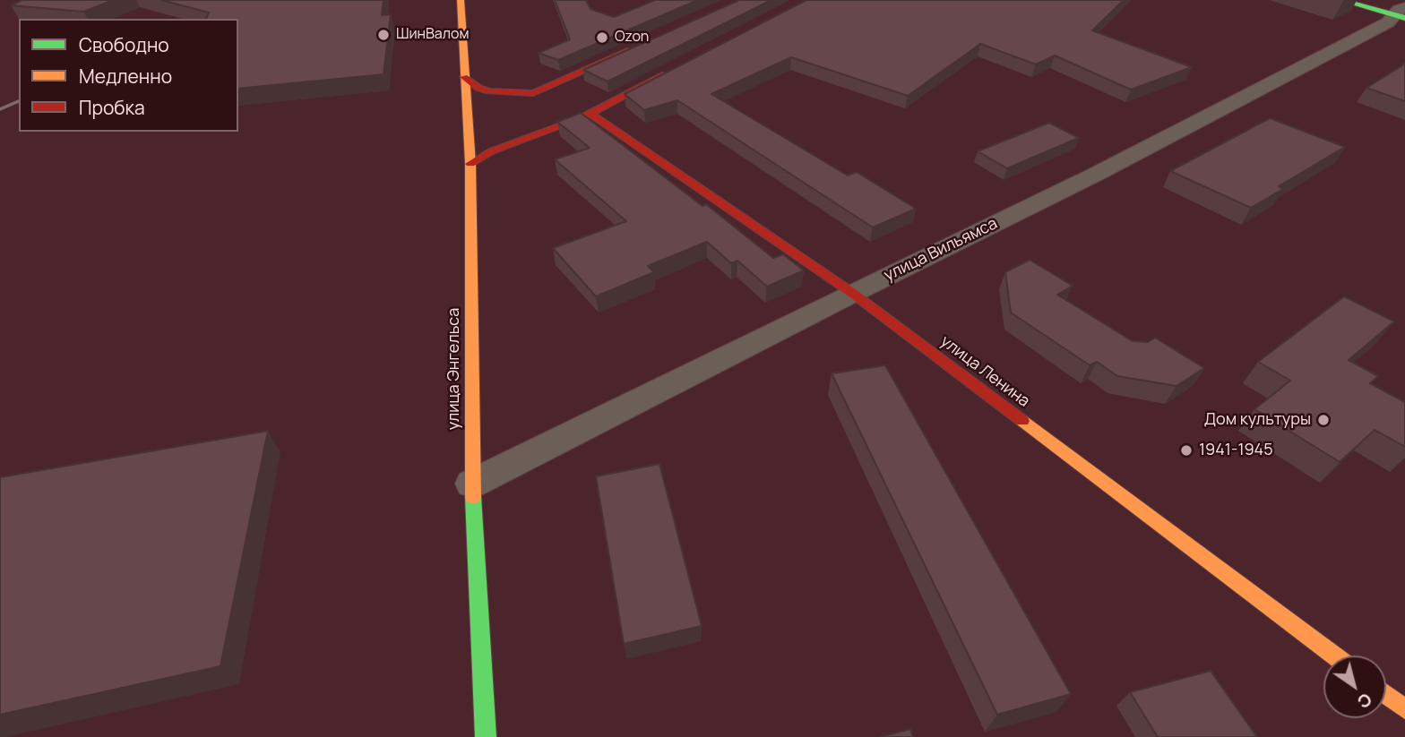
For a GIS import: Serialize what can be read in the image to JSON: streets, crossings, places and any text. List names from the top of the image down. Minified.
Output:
{"streets":{"street":["улица Вильямса","улица Энгельса","улица Ленина"]},"crossings":[["улица Вильямса","улица Энгельса"],["улица Вильямса","улица Ленина"]],"places":["ШинВалом","Ozon","Дом культуры","1941-1945"],"legend":["Свободно","Медленно","Пробка"],"north":"bottom right"}
